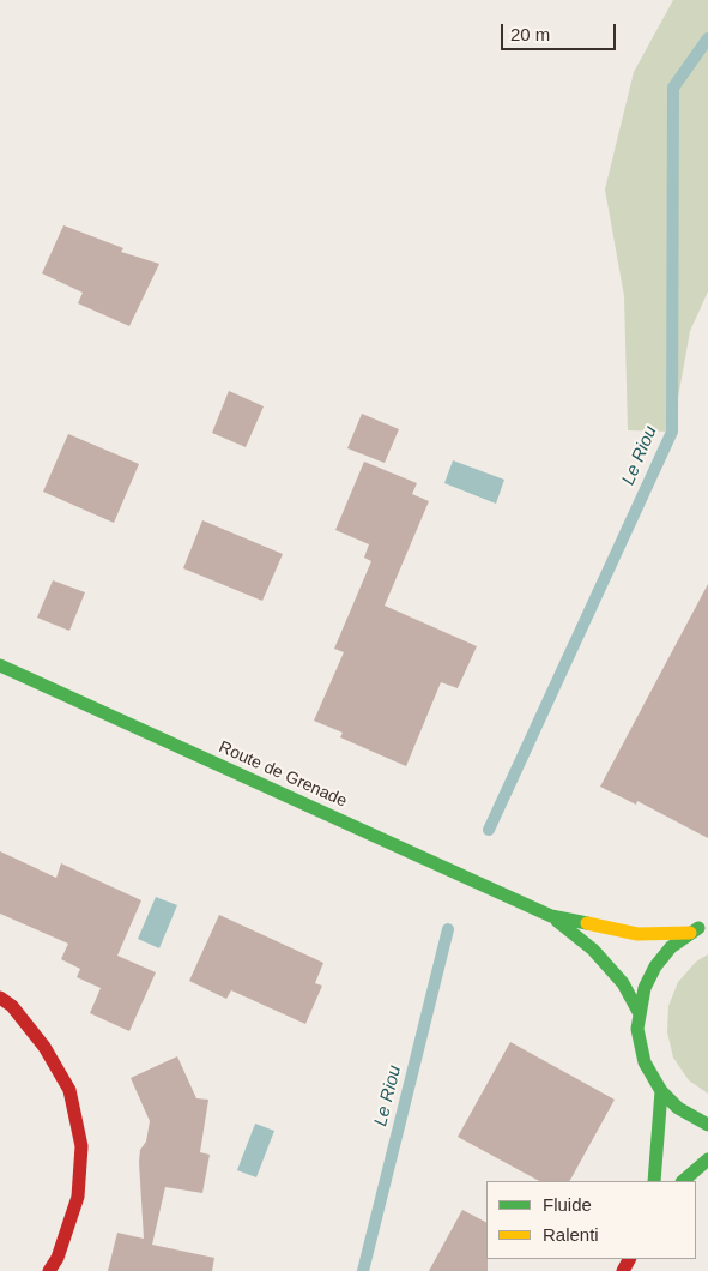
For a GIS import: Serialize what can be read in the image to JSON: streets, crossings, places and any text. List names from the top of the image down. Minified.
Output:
{"streets":{"main road":["Route de Grenade"]},"water":["Le Riou"],"legend":["Fluide","Ralenti"],"scale_bar":"20 m"}
